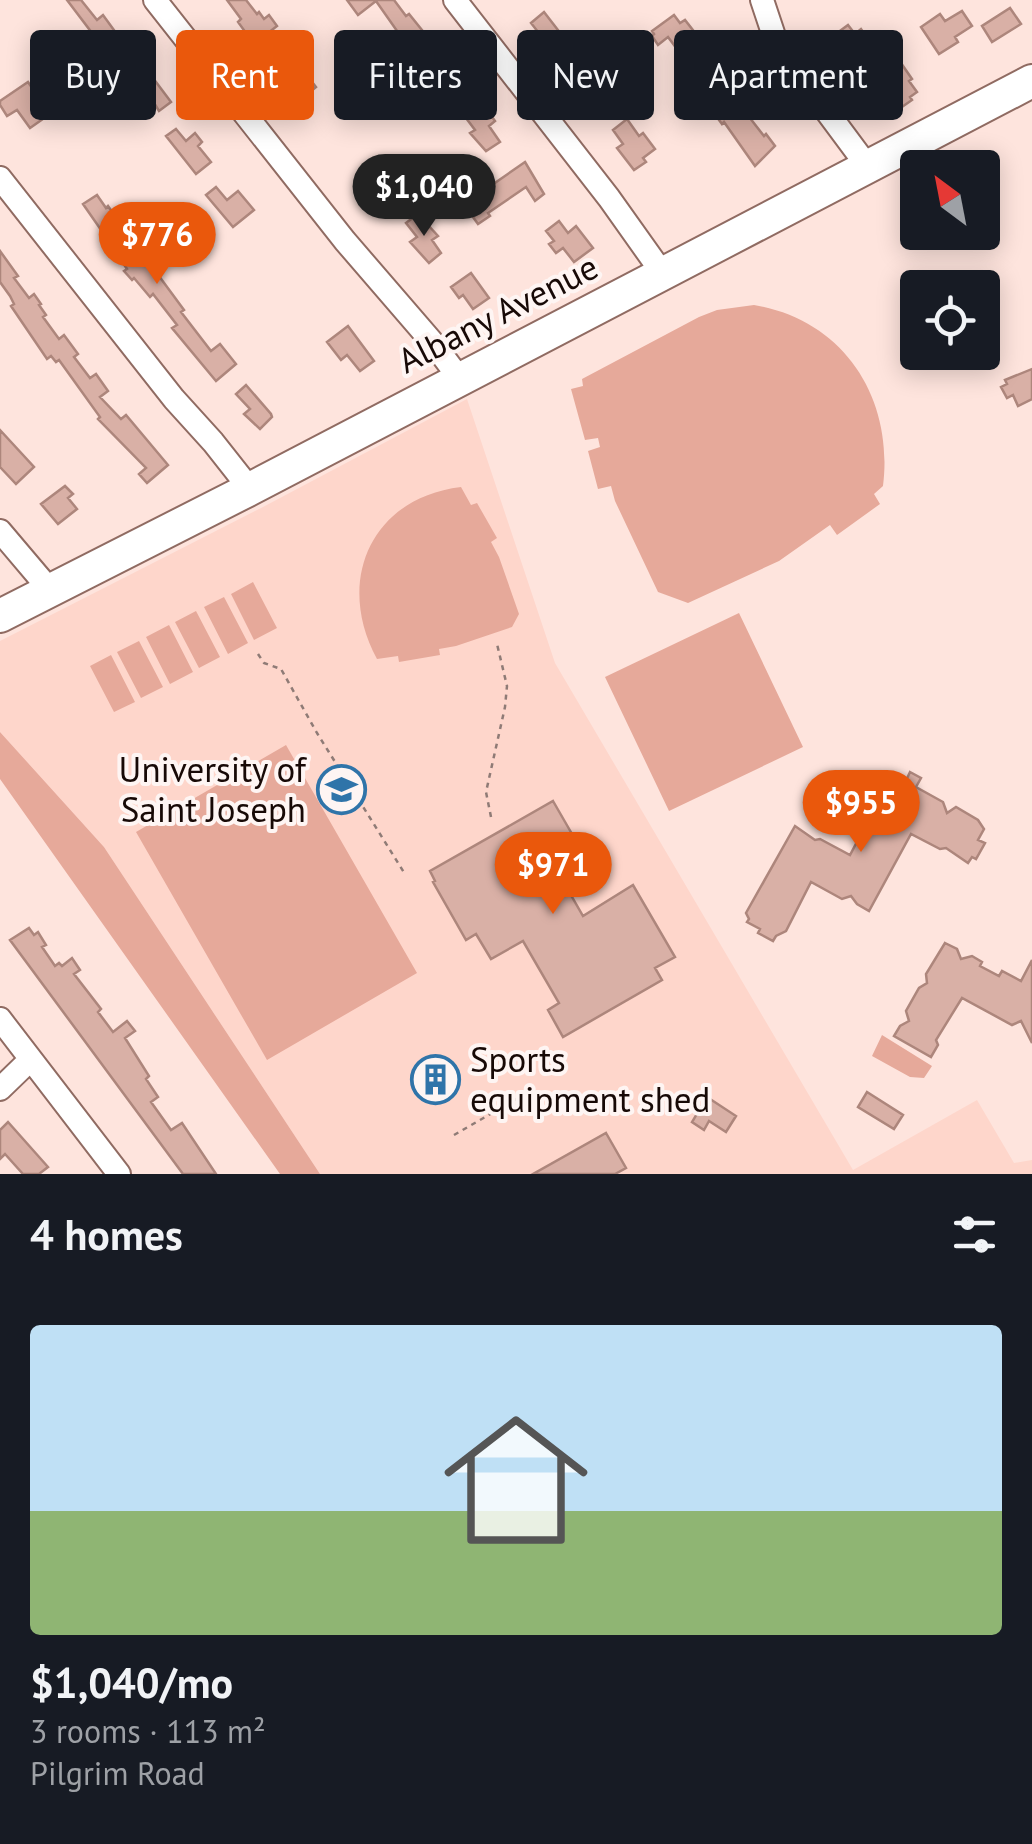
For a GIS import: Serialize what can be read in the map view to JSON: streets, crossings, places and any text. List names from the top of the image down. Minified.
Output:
{"streets":{"highway":["Albany Avenue"]},"places":{"school or university":["University of Saint Joseph"],"building":["Sports equipment shed"]},"north":"top left","page":{"chip":["Buy","Rent","Filters","New","Apartment"],"price":["$1,040","$776","$955","$971"],"heading":"4 homes","list":[{"name":"$1,040/mo","note":"3 rooms · 113 m² · Pilgrim Road"}]}}
